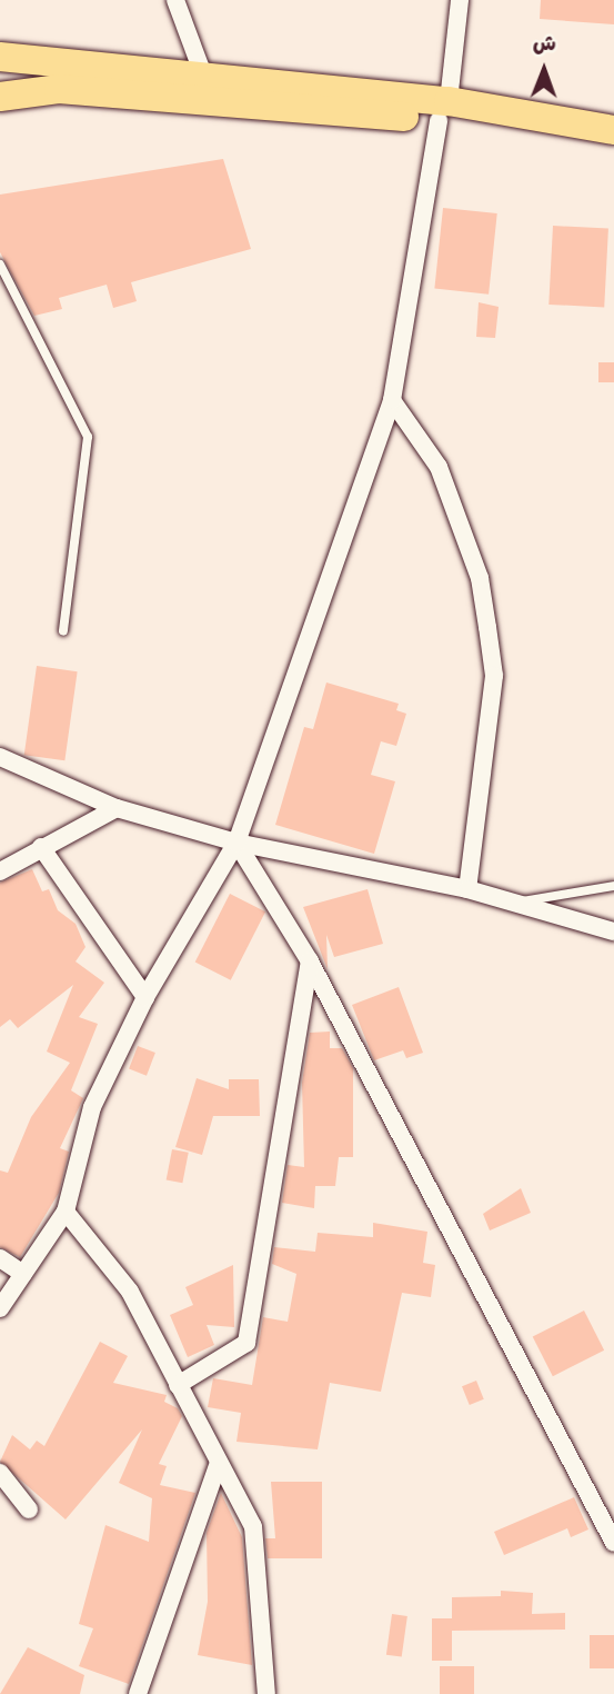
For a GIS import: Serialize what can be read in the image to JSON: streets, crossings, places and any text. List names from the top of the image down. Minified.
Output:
{"north":"top"}
